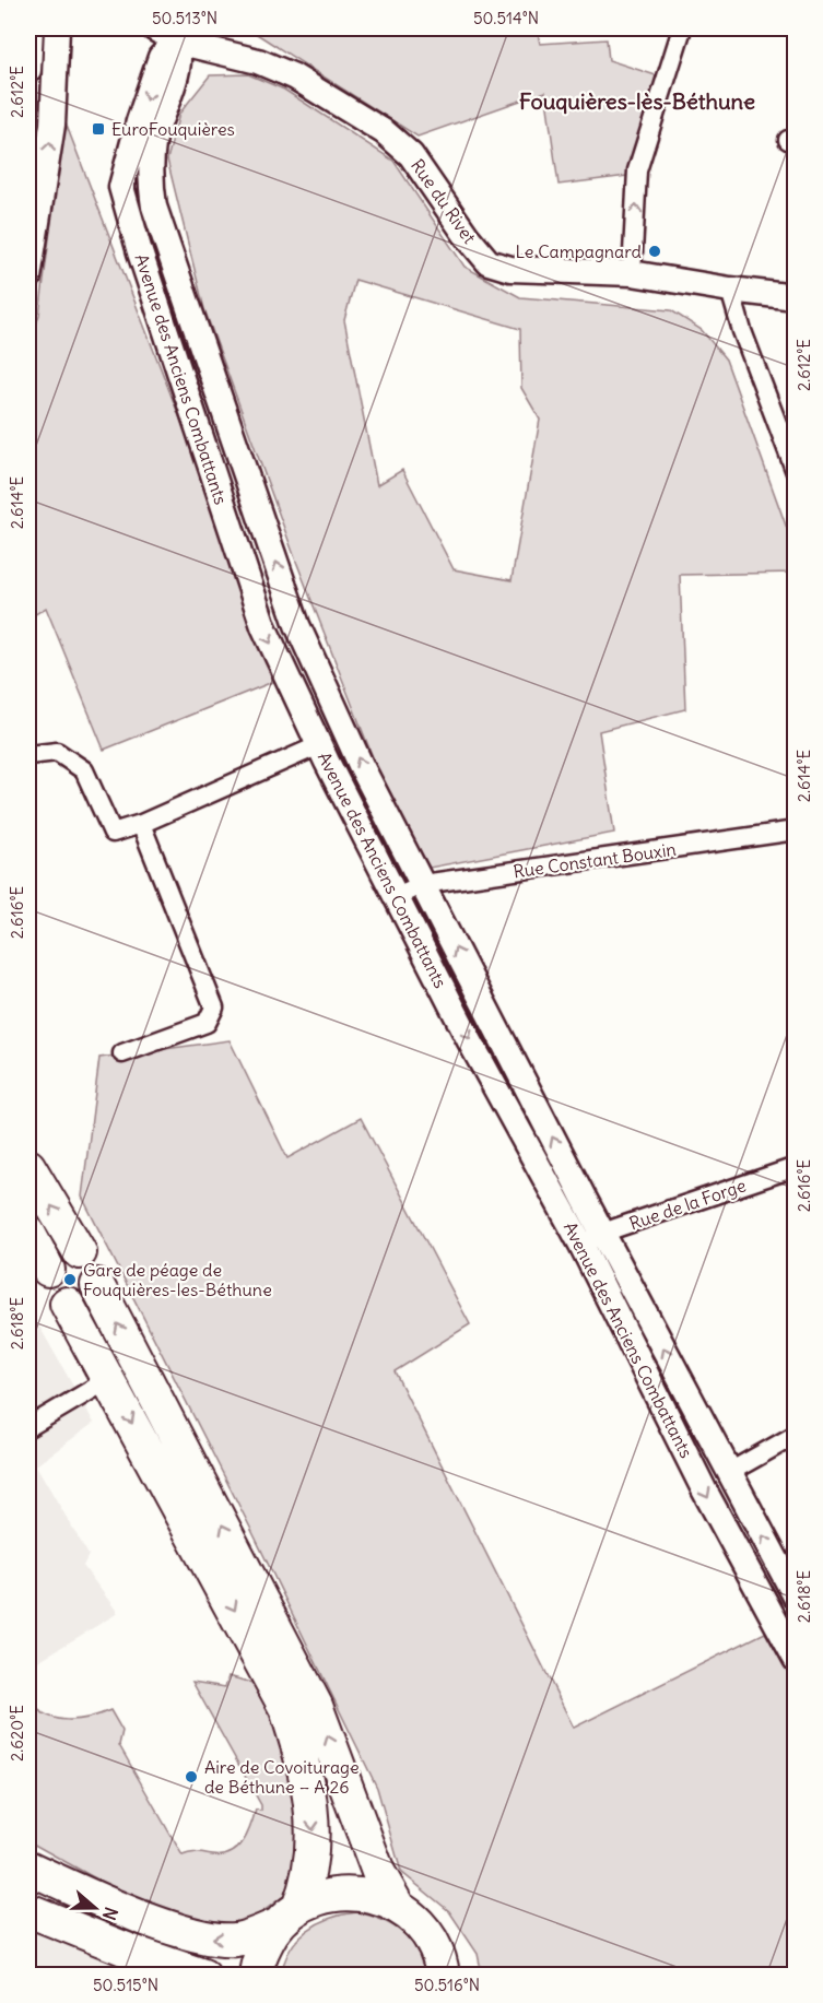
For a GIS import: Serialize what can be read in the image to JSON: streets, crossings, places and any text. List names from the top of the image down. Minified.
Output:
{"streets":{"street":["Rue du Rivet","Avenue des Anciens Combattants","Rue Constant Bouxin","Rue de la Forge"]},"crossings":[["Rue du Rivet","Avenue des Anciens Combattants"],["Avenue des Anciens Combattants","Rue Constant Bouxin"],["Avenue des Anciens Combattants","Rue de la Forge"]],"districts":["Fouquières-lès-Béthune"],"places":{"transit":["EuroFouquières"],"other":["Le Campagnard","Gare de péage de Fouquières-les-Béthune","Aire de Covoiturage de Béthune − A 26"]},"north":"right","coordinates":["50.513°N","50.514°N","2.612°E","2.614°E","2.616°E","2.618°E","2.620°E","50.515°N","50.516°N"]}
